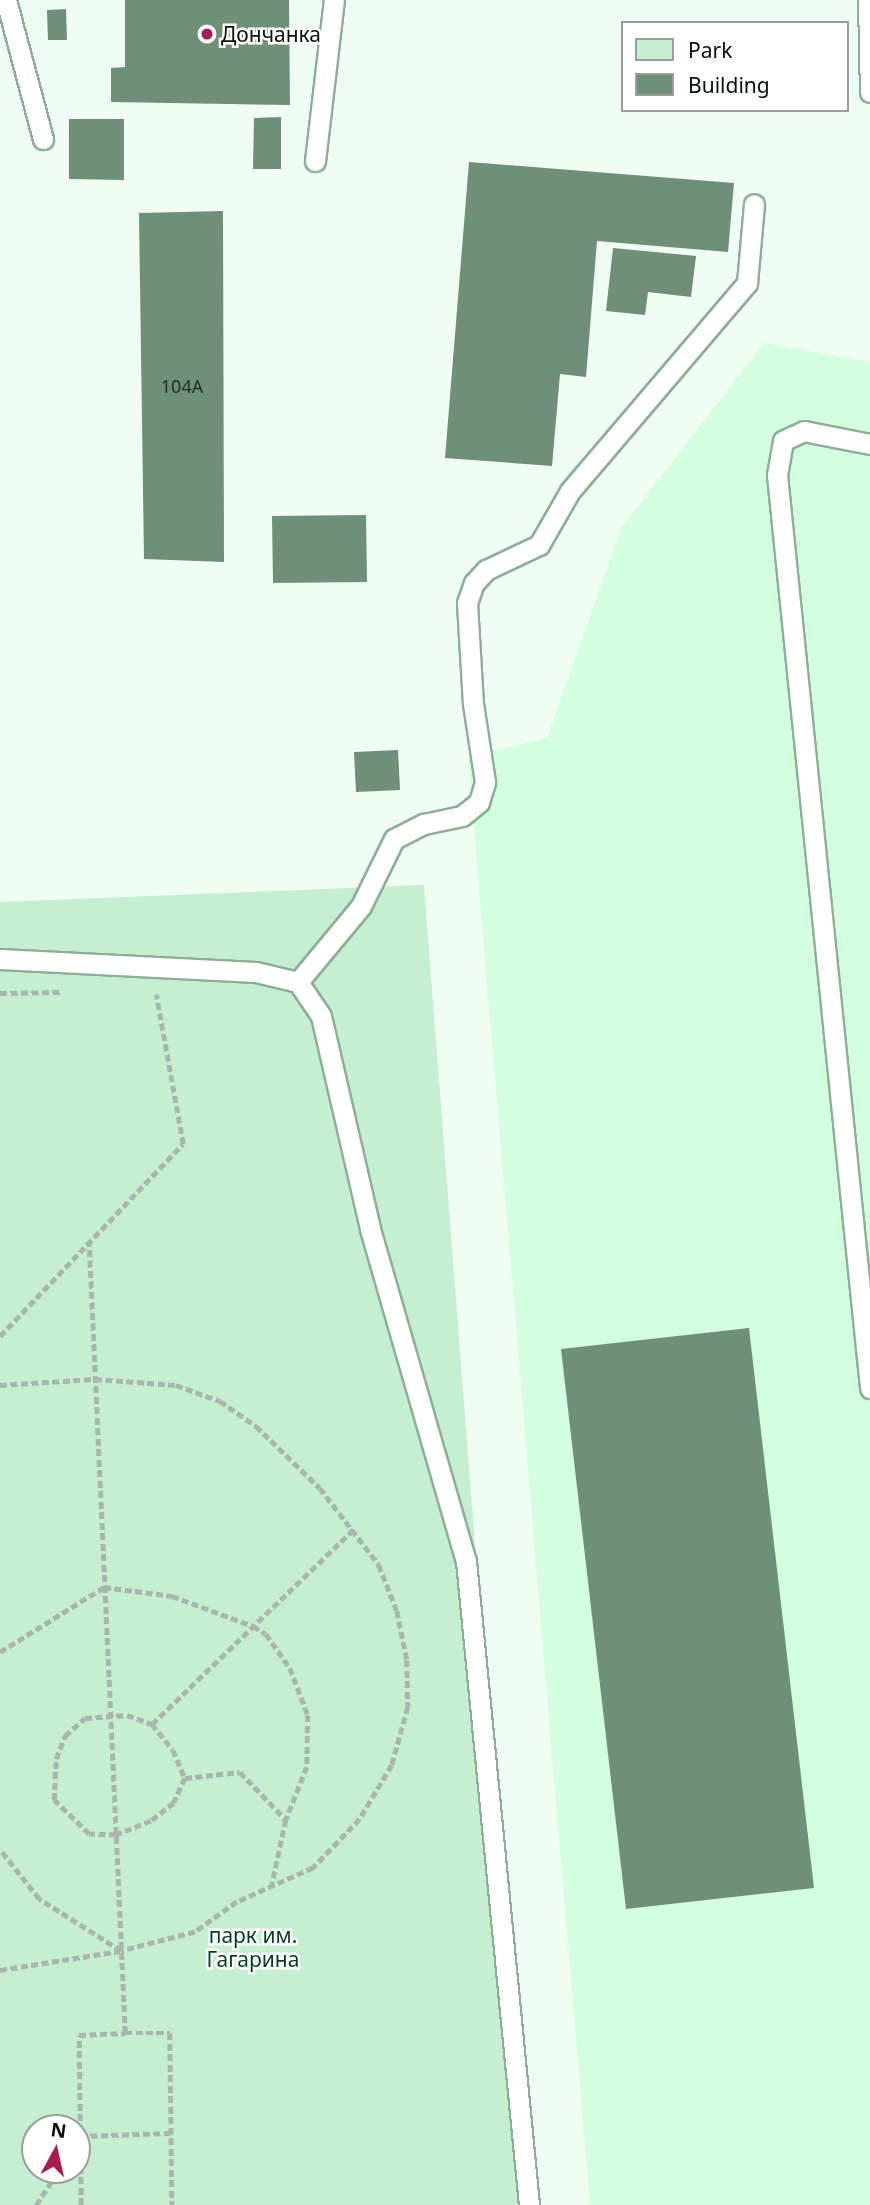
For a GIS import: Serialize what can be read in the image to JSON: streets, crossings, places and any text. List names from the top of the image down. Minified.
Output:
{"parks":["парк им. Гагарина"],"places":["Дончанка"],"house_numbers":["104А"],"legend":["Park","Building"],"north":"top"}
